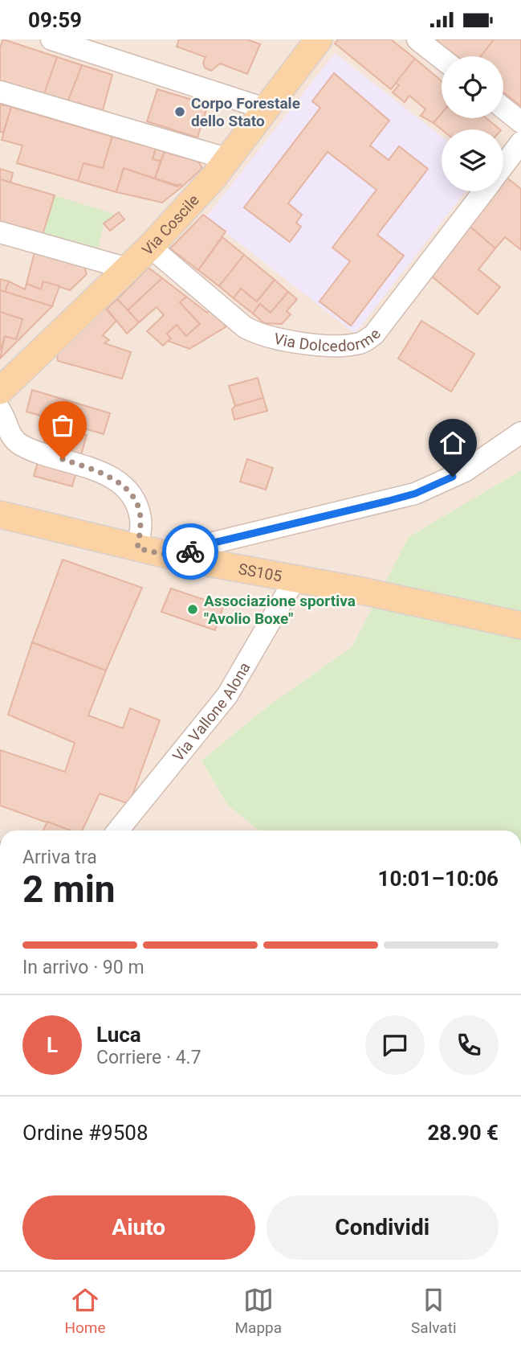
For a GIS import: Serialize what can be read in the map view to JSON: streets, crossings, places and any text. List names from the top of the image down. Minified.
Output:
{"streets":{"main road":["Via Coscile","SS105"],"street":["Via Dolcedorme","Via Vallone Alona"]},"crossings":[["Via Coscile","Via Dolcedorme"],["SS105","Via Vallone Alona"]],"places":["Corpo Forestale dello Stato","Associazione sportiva \"Avolio Boxe\""],"page":{"status":"09:59","heading":["2 min","Arriva tra","10:01–10:06"],"panel":["Luca","Corriere · 4.7","Ordine #9508","28.90 €"],"bar":"In arrivo · 90 m","round":"L","buttons":["Aiuto","Condividi"],"tabs":["Home","Mappa","Salvati"]}}
